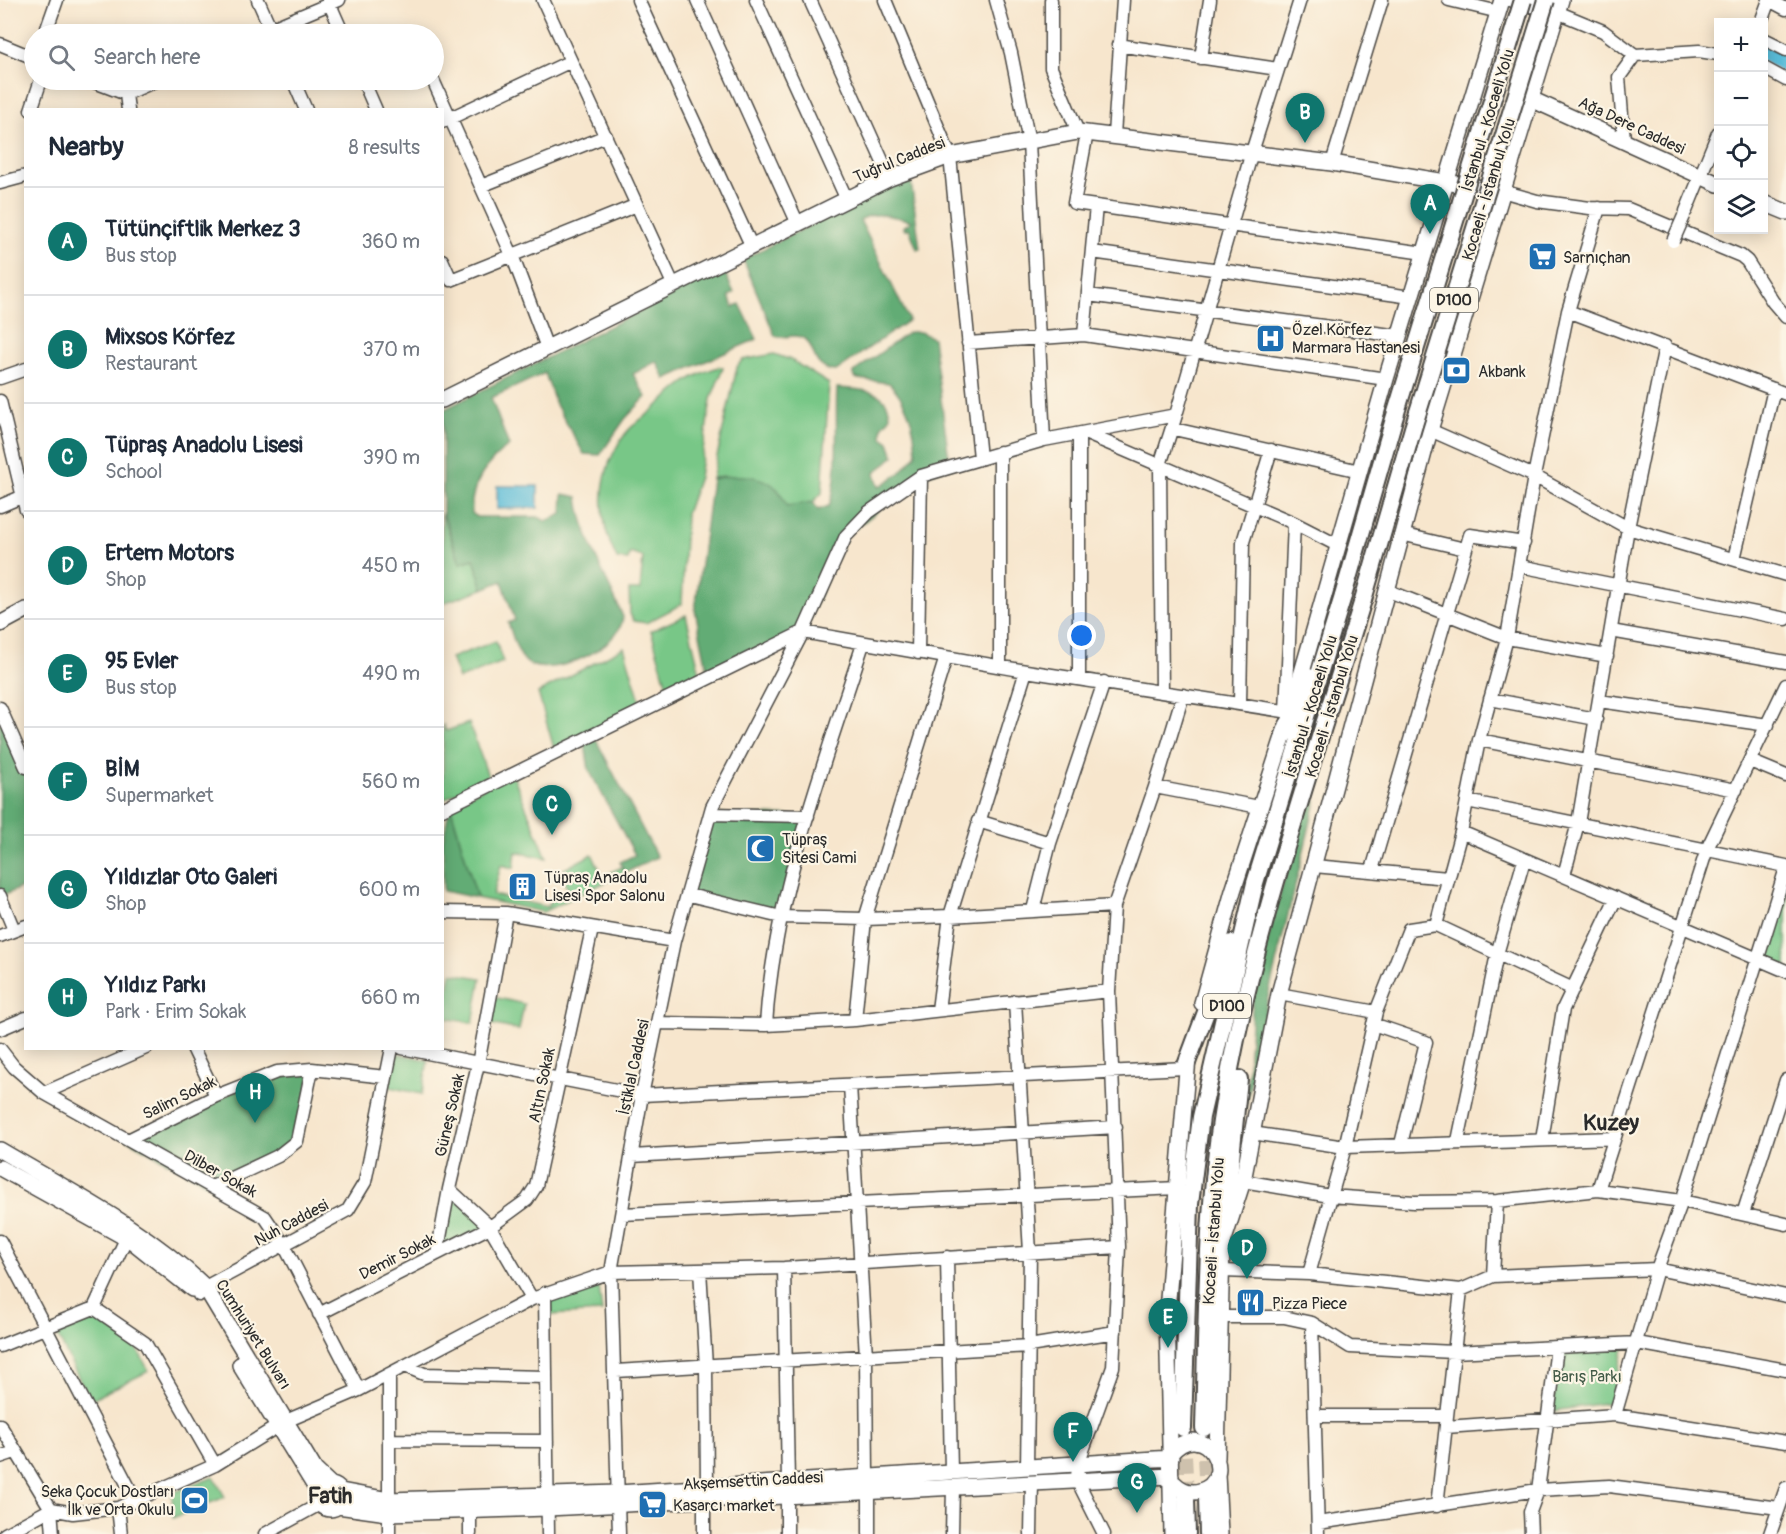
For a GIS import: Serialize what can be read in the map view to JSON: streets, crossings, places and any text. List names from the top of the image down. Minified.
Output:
{"streets":{"highway":["İstanbul - Kocaeli Yolu","Kocaeli - İstanbul Yolu","D100"],"main road":["Ağa Dere Caddesi","Tuğrul Caddesi","Cumhuriyet Bulvarı","Akşemsettin Caddesi"],"street":["İstiklal Caddesi","Altın Sokak","Salim Sokak","Güneş Sokak","Dilber Sokak","Nuh Caddesi","Demir Sokak"]},"crossings":[["İstiklal Caddesi","Akşemsettin Caddesi"],["Altın Sokak","Demir Sokak"],["Salim Sokak","Dilber Sokak"],["Salim Sokak","Nuh Caddesi"],["Güneş Sokak","Demir Sokak"],["Dilber Sokak","Nuh Caddesi"],["Dilber Sokak","Demir Sokak"],["Nuh Caddesi","Cumhuriyet Bulvarı"],["Cumhuriyet Bulvarı","Akşemsettin Caddesi"]],"districts":["Kuzey","Fatih"],"parks":["Barış Parkı"],"places":{"supermarket":["Sarnıçhan","Kasarcı market"],"hospital":["Özel Körfez Marmara Hastanesi"],"bank":["Akbank"],"mosque":["Tüpraş Sitesi Cami"],"building":["Tüpraş Anadolu Lisesi Spor Salonu"],"restaurant":["Pizza Piece"],"sports":["Seka Çocuk Dostları İlk ve Orta Okulu"]},"page":{"map_buttons":["+","−"],"search":"Search here","pins":["B","A","C","H","D","E","F","G"],"heading":["Nearby","8 results"],"list":[{"mark":"A","name":"Tütünçiftlik Merkez 3","note":"Bus stop","value":"360 m"},{"mark":"B","name":"Mixsos Körfez","note":"Restaurant","value":"370 m"},{"mark":"C","name":"Tüpraş Anadolu Lisesi","note":"School","value":"390 m"},{"mark":"D","name":"Ertem Motors","note":"Shop","value":"450 m"},{"mark":"E","name":"95 Evler","note":"Bus stop","value":"490 m"},{"mark":"F","name":"BİM","note":"Supermarket","value":"560 m"},{"mark":"G","name":"Yıldızlar Oto Galeri","note":"Shop","value":"600 m"},{"mark":"H","name":"Yıldız Parkı","note":"Park · Erim Sokak","value":"660 m"}]}}
